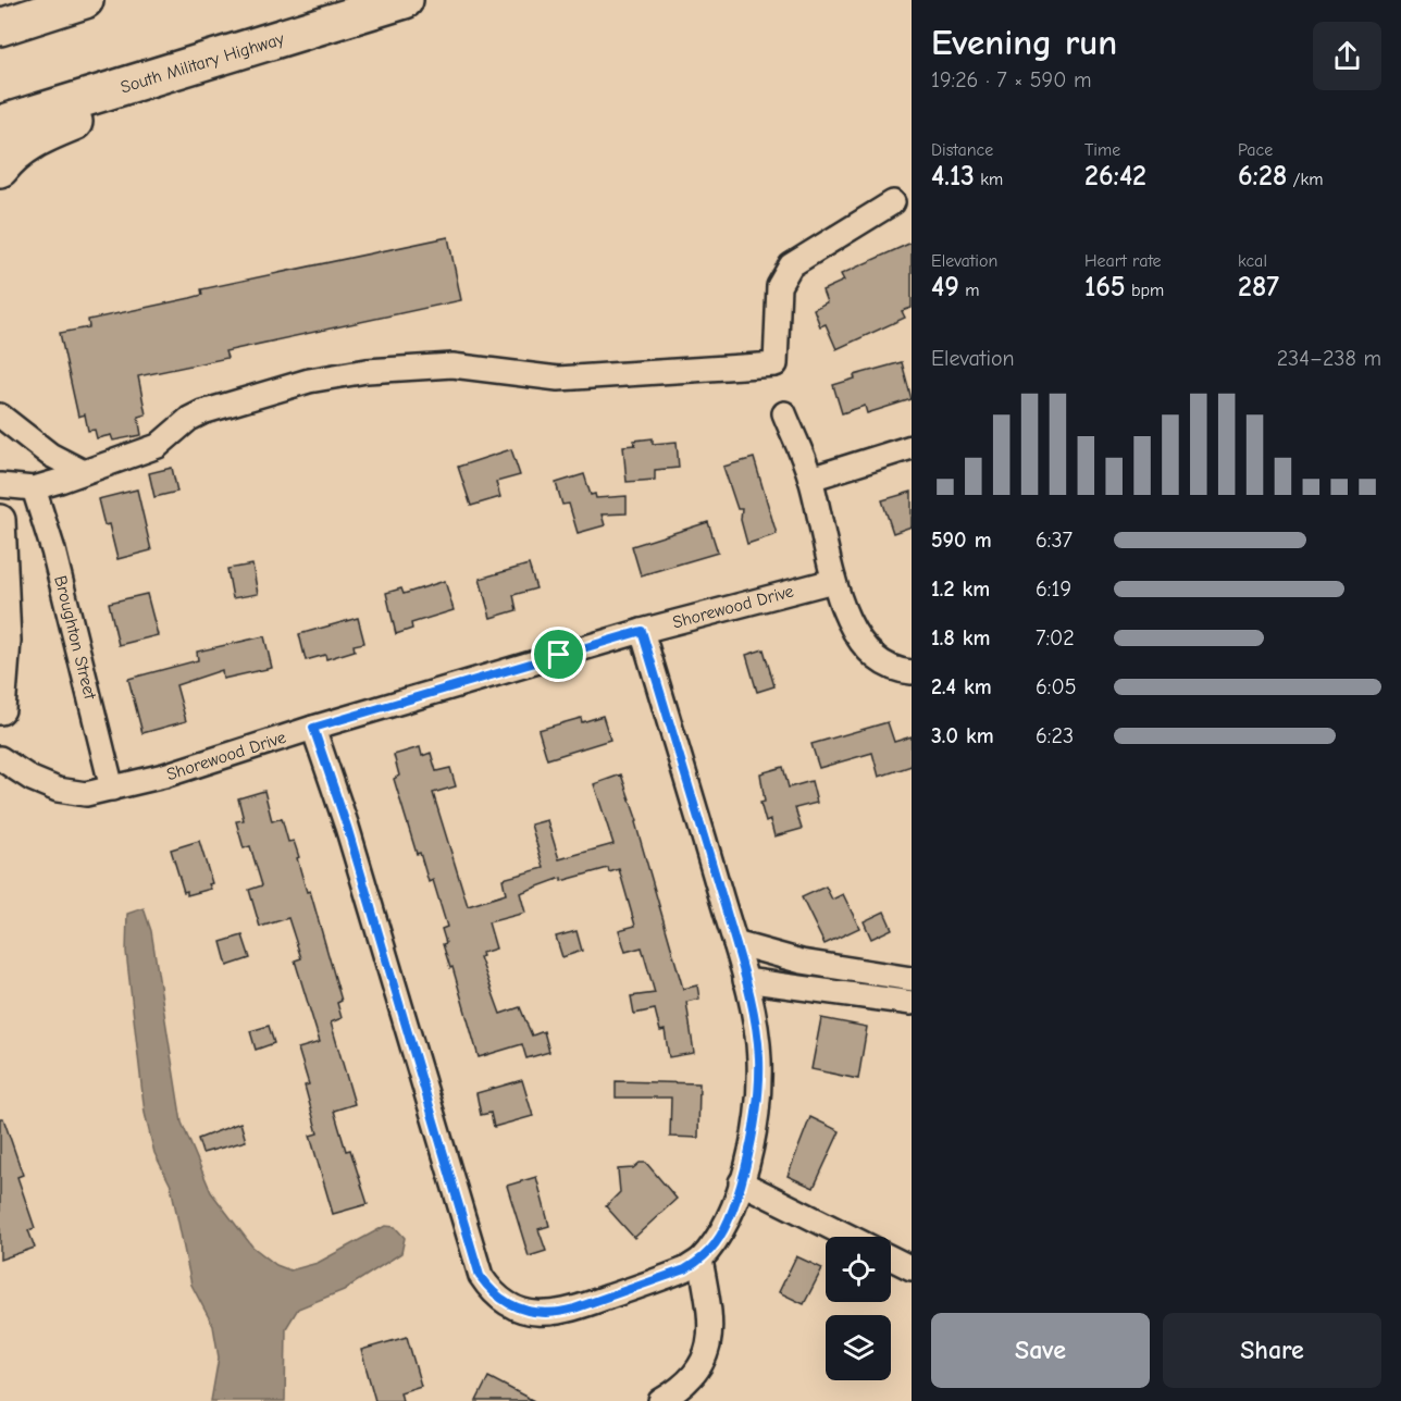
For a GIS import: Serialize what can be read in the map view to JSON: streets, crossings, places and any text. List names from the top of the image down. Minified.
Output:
{"streets":{"main road":["South Military Highway"],"street":["Shorewood Drive","Broughton Street"]},"crossings":[["Shorewood Drive","Broughton Street"]],"page":{"heading":["Evening run","19:26 · 7 × 590 m"],"stats":[["Distance","4.13 km"],["Time","26:42"],["Pace","6:28 /km"],["Elevation","49 m"],["Heart rate","165 bpm"],["kcal","287"]],"chart":["Elevation","234–238 m"],"list":[{"name":"590 m","note":"6:37"},{"name":"1.2 km","note":"6:19"},{"name":"1.8 km","note":"7:02"},{"name":"2.4 km","note":"6:05"},{"name":"3.0 km","note":"6:23"}],"buttons":["Save","Share"]}}
